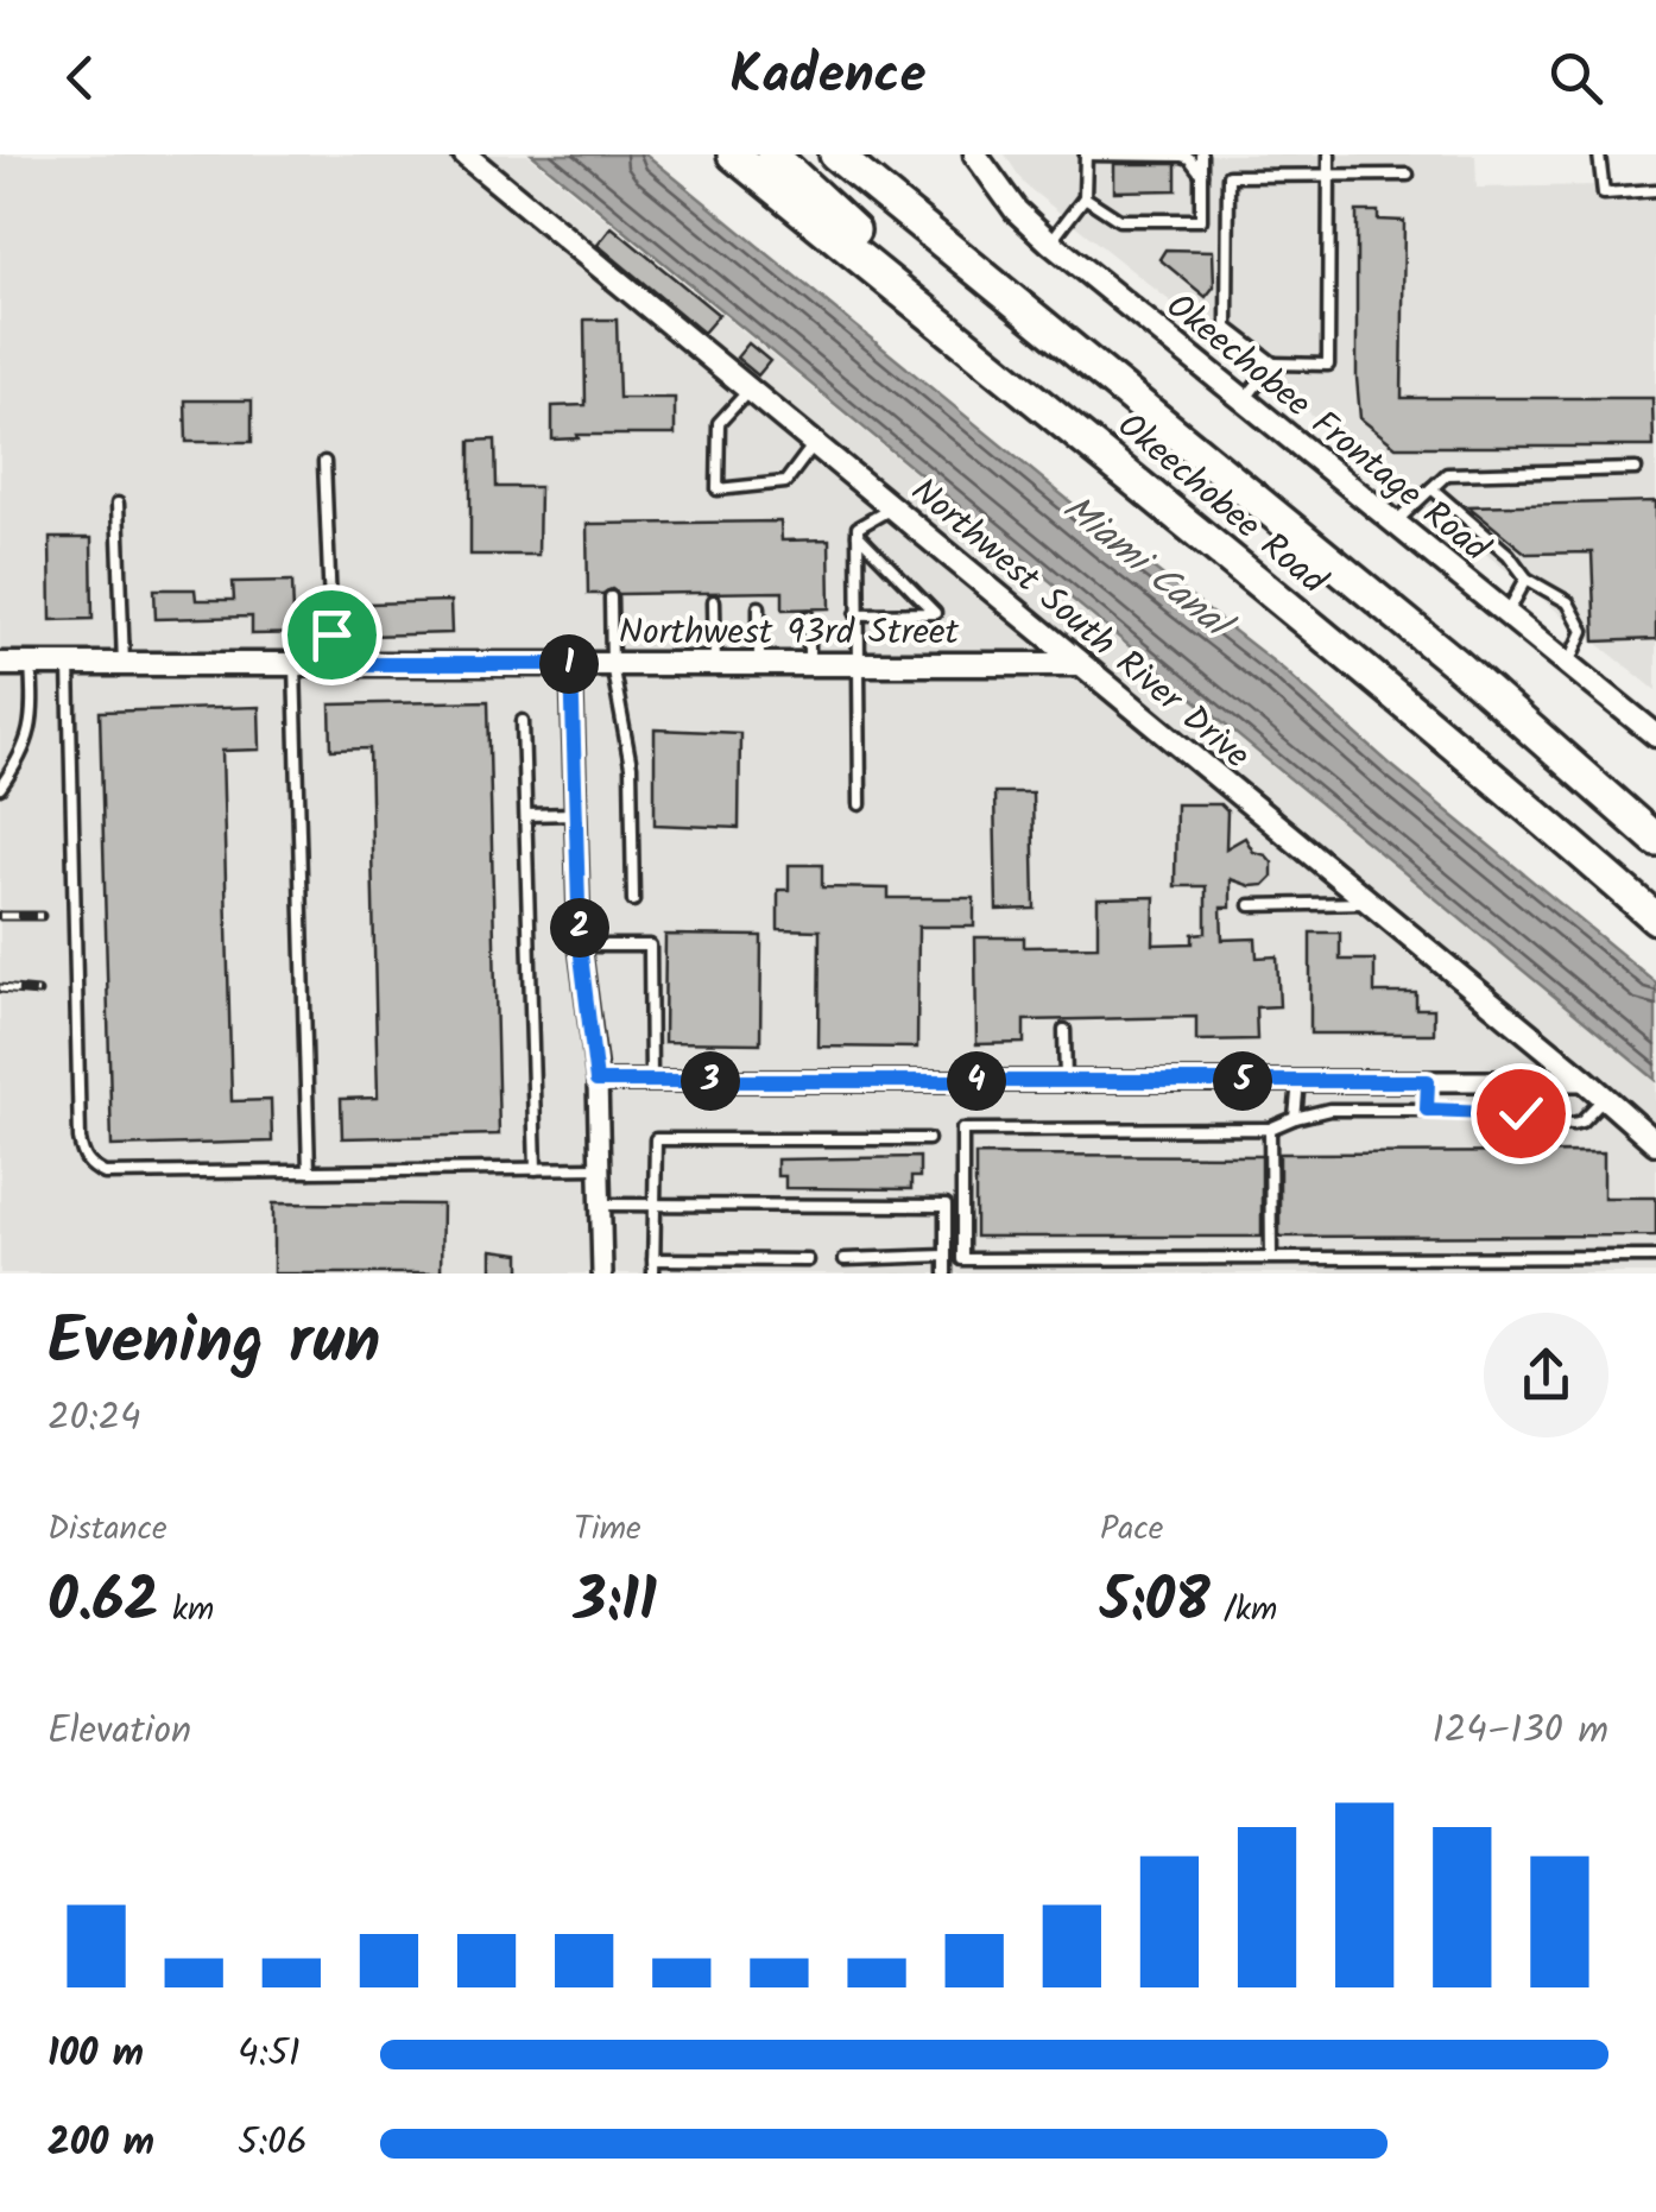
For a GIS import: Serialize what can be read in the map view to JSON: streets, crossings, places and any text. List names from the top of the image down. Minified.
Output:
{"streets":{"highway":["Okeechobee Road"],"street":["Okeechobee Frontage Road","Northwest South River Drive","Northwest 93rd Street"]},"crossings":[["Northwest South River Drive","Northwest 93rd Street"]],"water":["Miami Canal"],"page":{"header":"Kadence","pins":["1","2","3","4","5"],"heading":["Evening run","20:24"],"stats":[["Distance","0.62 km"],["Time","3:11"],["Pace","5:08 /km"]],"chart":["Elevation","124–130 m"],"list":[{"name":"100 m","note":"4:51"},{"name":"200 m","note":"5:06"}]}}
